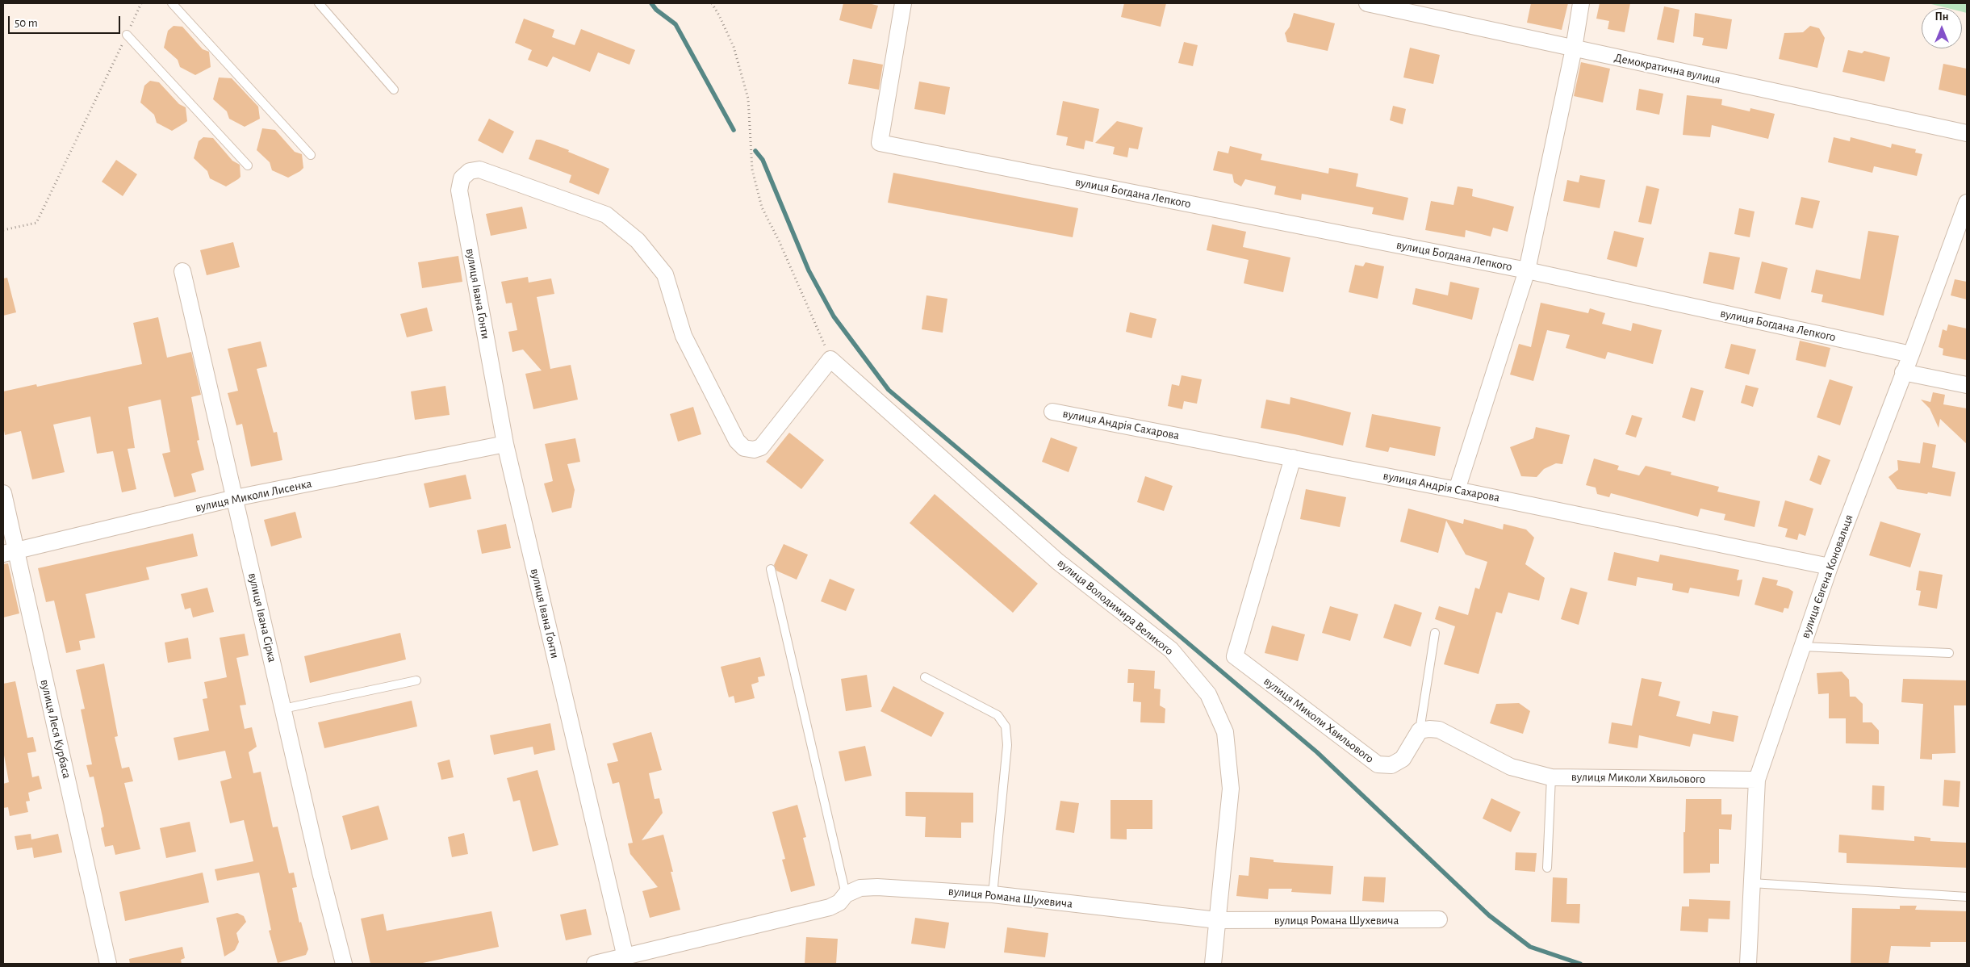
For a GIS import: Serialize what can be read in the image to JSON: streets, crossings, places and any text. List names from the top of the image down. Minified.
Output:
{"streets":{"street":["Демократична вулиця","вулиця Богдана Лепкого","вулиця Івана Ґонти","вулиця Андрія Сахарова","вулиця Миколи Лисенка","вулиця Євгена Коновальця","вулиця Володимира Великого","вулиця Івана Сірка","вулиця Миколи Хвильового","вулиця Леся Курбаса","вулиця Романа Шухевича"]},"crossings":[["Демократична вулиця","вулиця Богдана Лепкого"],["вулиця Богдана Лепкого","вулиця Андрія Сахарова"],["вулиця Богдана Лепкого","вулиця Євгена Коновальця"],["вулиця Івана Ґонти","вулиця Миколи Лисенка"],["вулиця Івана Ґонти","вулиця Володимира Великого"],["вулиця Івана Ґонти","вулиця Романа Шухевича"],["вулиця Андрія Сахарова","вулиця Євгена Коновальця"],["вулиця Андрія Сахарова","вулиця Миколи Хвильового"],["вулиця Миколи Лисенка","вулиця Івана Сірка"],["вулиця Миколи Лисенка","вулиця Леся Курбаса"],["вулиця Євгена Коновальця","вулиця Миколи Хвильового"],["вулиця Володимира Великого","вулиця Романа Шухевича"]],"scale_bar":"50 m","north":"top"}
